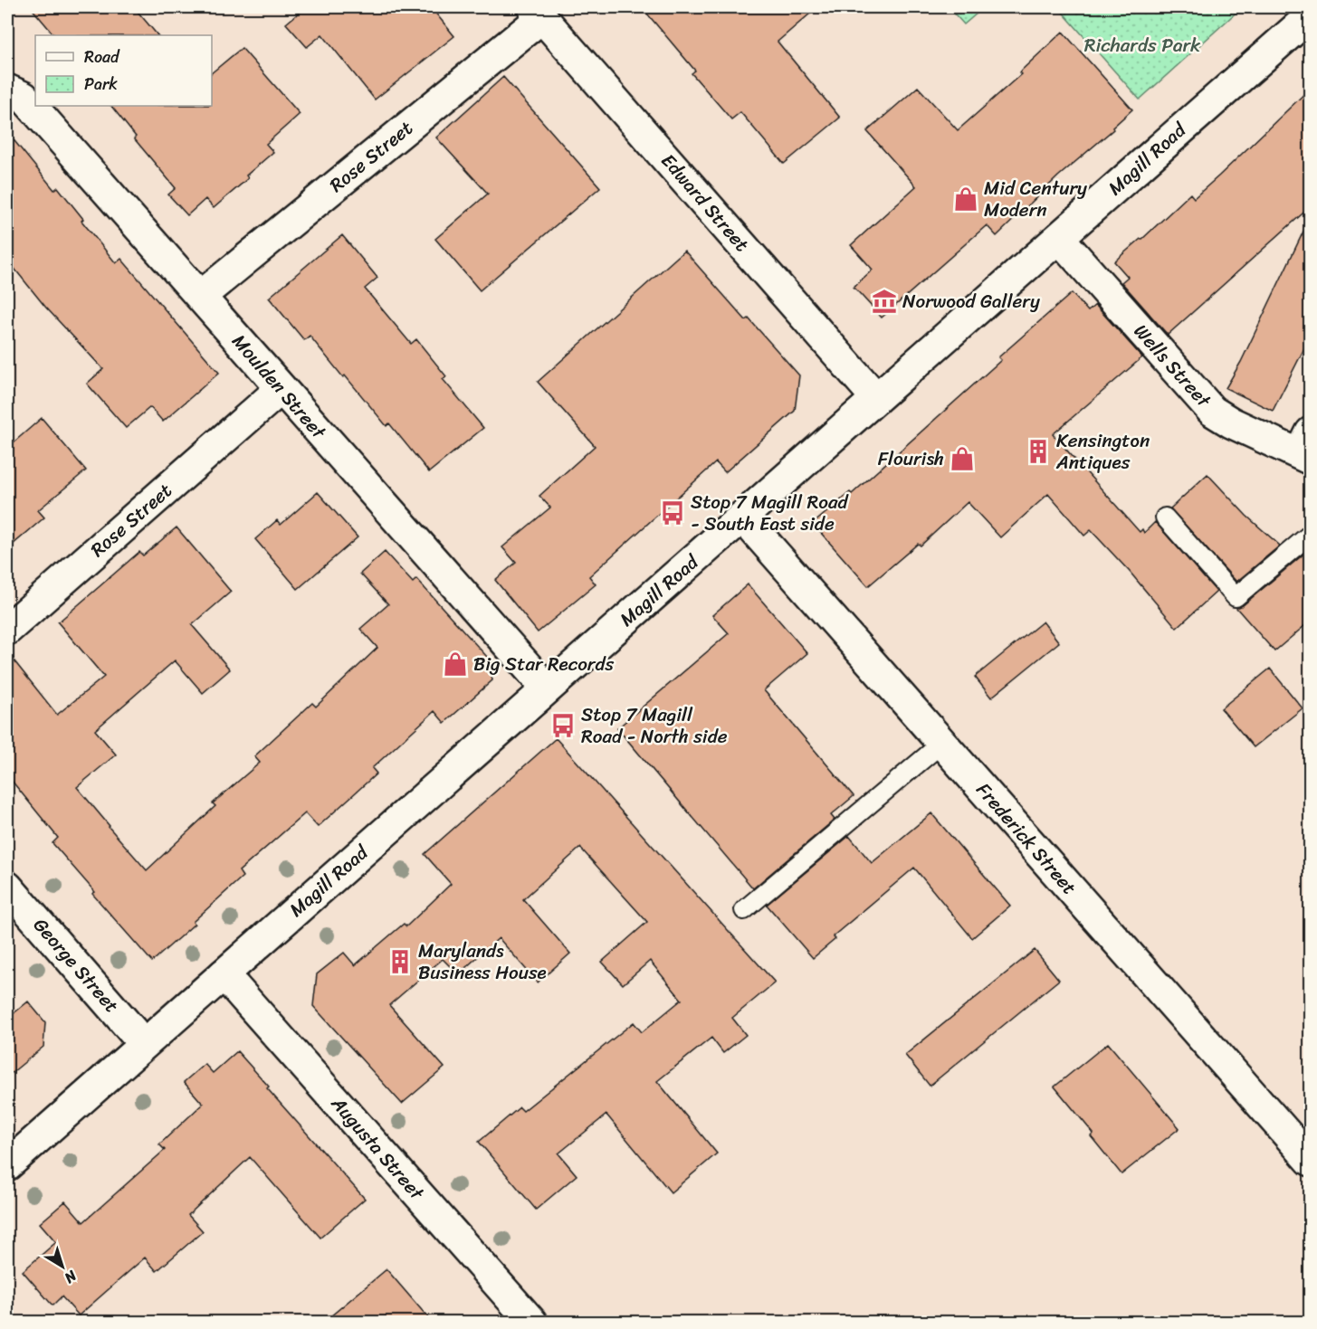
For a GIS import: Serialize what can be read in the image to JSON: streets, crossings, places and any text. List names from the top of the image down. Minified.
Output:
{"streets":{"street":["Rose Street","Magill Road","Edward Street","Wells Street","Moulden Street","Frederick Street","George Street","Augusta Street"]},"crossings":[["Rose Street","Edward Street"],["Rose Street","Moulden Street"],["Magill Road","Edward Street"],["Magill Road","Wells Street"],["Magill Road","Moulden Street"],["Magill Road","Frederick Street"],["Magill Road","George Street"],["Magill Road","Augusta Street"]],"parks":["Richards Park"],"places":{"shop":["Mid Century Modern","Flourish","Big Star Records"],"museum":["Norwood Gallery"],"building":["Kensington Antiques","Marylands Business House"],"bus stop":["Stop 7 Magill Road - South East side","Stop 7 Magill Road - North side"]},"legend":["Road","Park"],"north":"bottom right"}
